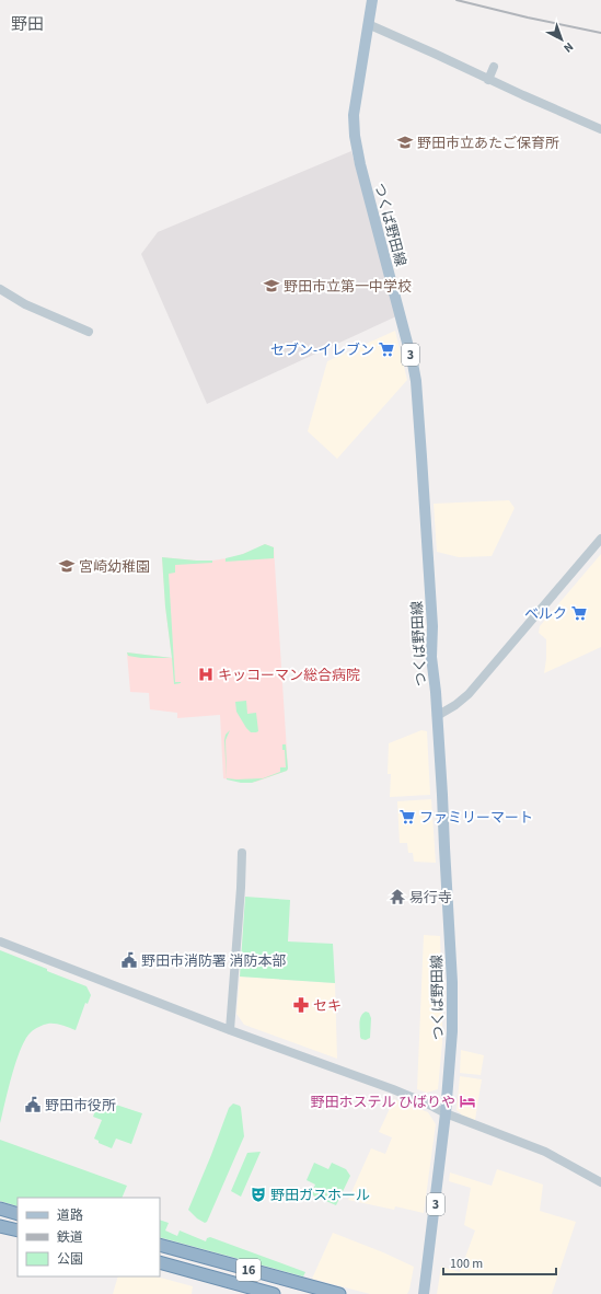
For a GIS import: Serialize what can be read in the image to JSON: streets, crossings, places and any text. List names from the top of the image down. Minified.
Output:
{"streets":{"highway":["16"],"main road":["つくば野田線","3"]},"districts":["野田"],"places":{"school or university":["野田市立あたご保育所","野田市立第一中学校","宮崎幼稚園"],"supermarket":["セブン-イレブン","ベルク","ファミリーマート"],"hospital":["キッコーマン総合病院"],"temple":["易行寺"],"public building":["野田市消防署 消防本部","野田市役所"],"pharmacy":["セキ"],"hotel":["野田ホステル ひばりや"],"theatre":["野田ガスホール"]},"legend":["道路","鉄道","公園"],"scale_bar":"100 m","north":"bottom right"}
